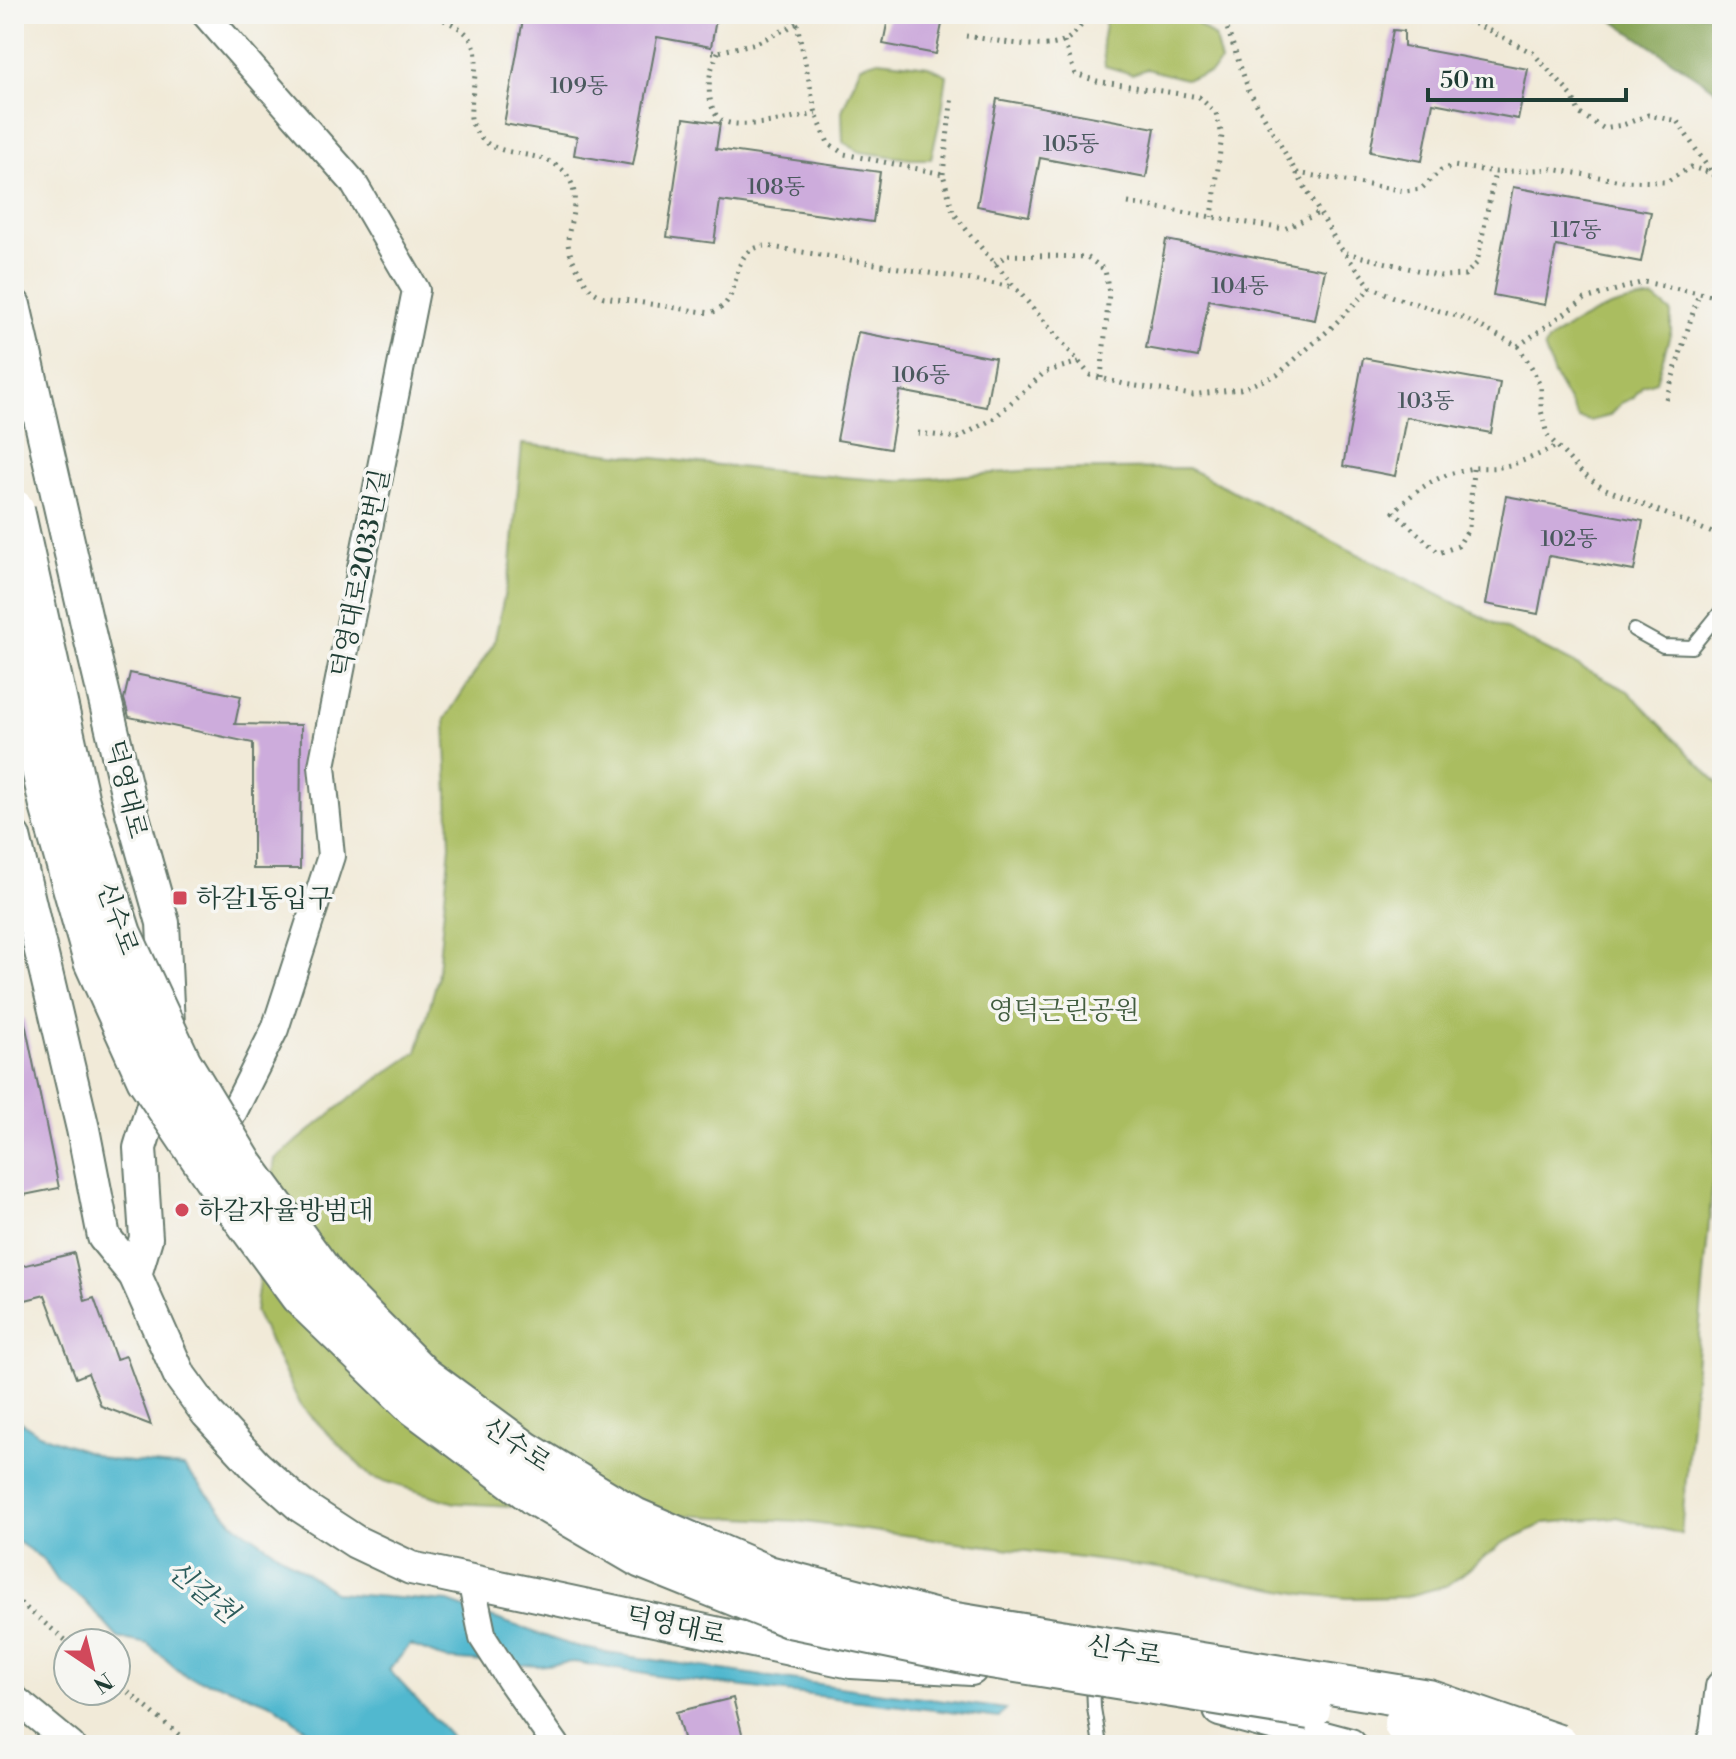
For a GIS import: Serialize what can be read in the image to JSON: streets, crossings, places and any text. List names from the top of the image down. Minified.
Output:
{"streets":{"main road":["신수로"],"street":["덕영대로2033번길","덕영대로"]},"water":["신갈천"],"parks":["영덕근린공원"],"places":{"transit":["하갈1동입구"],"other":["하갈자율방범대"]},"house_numbers":["109동","105동","108동","117동","104동","106동","103동","102동"],"scale_bar":"50 m","north":"bottom right"}
